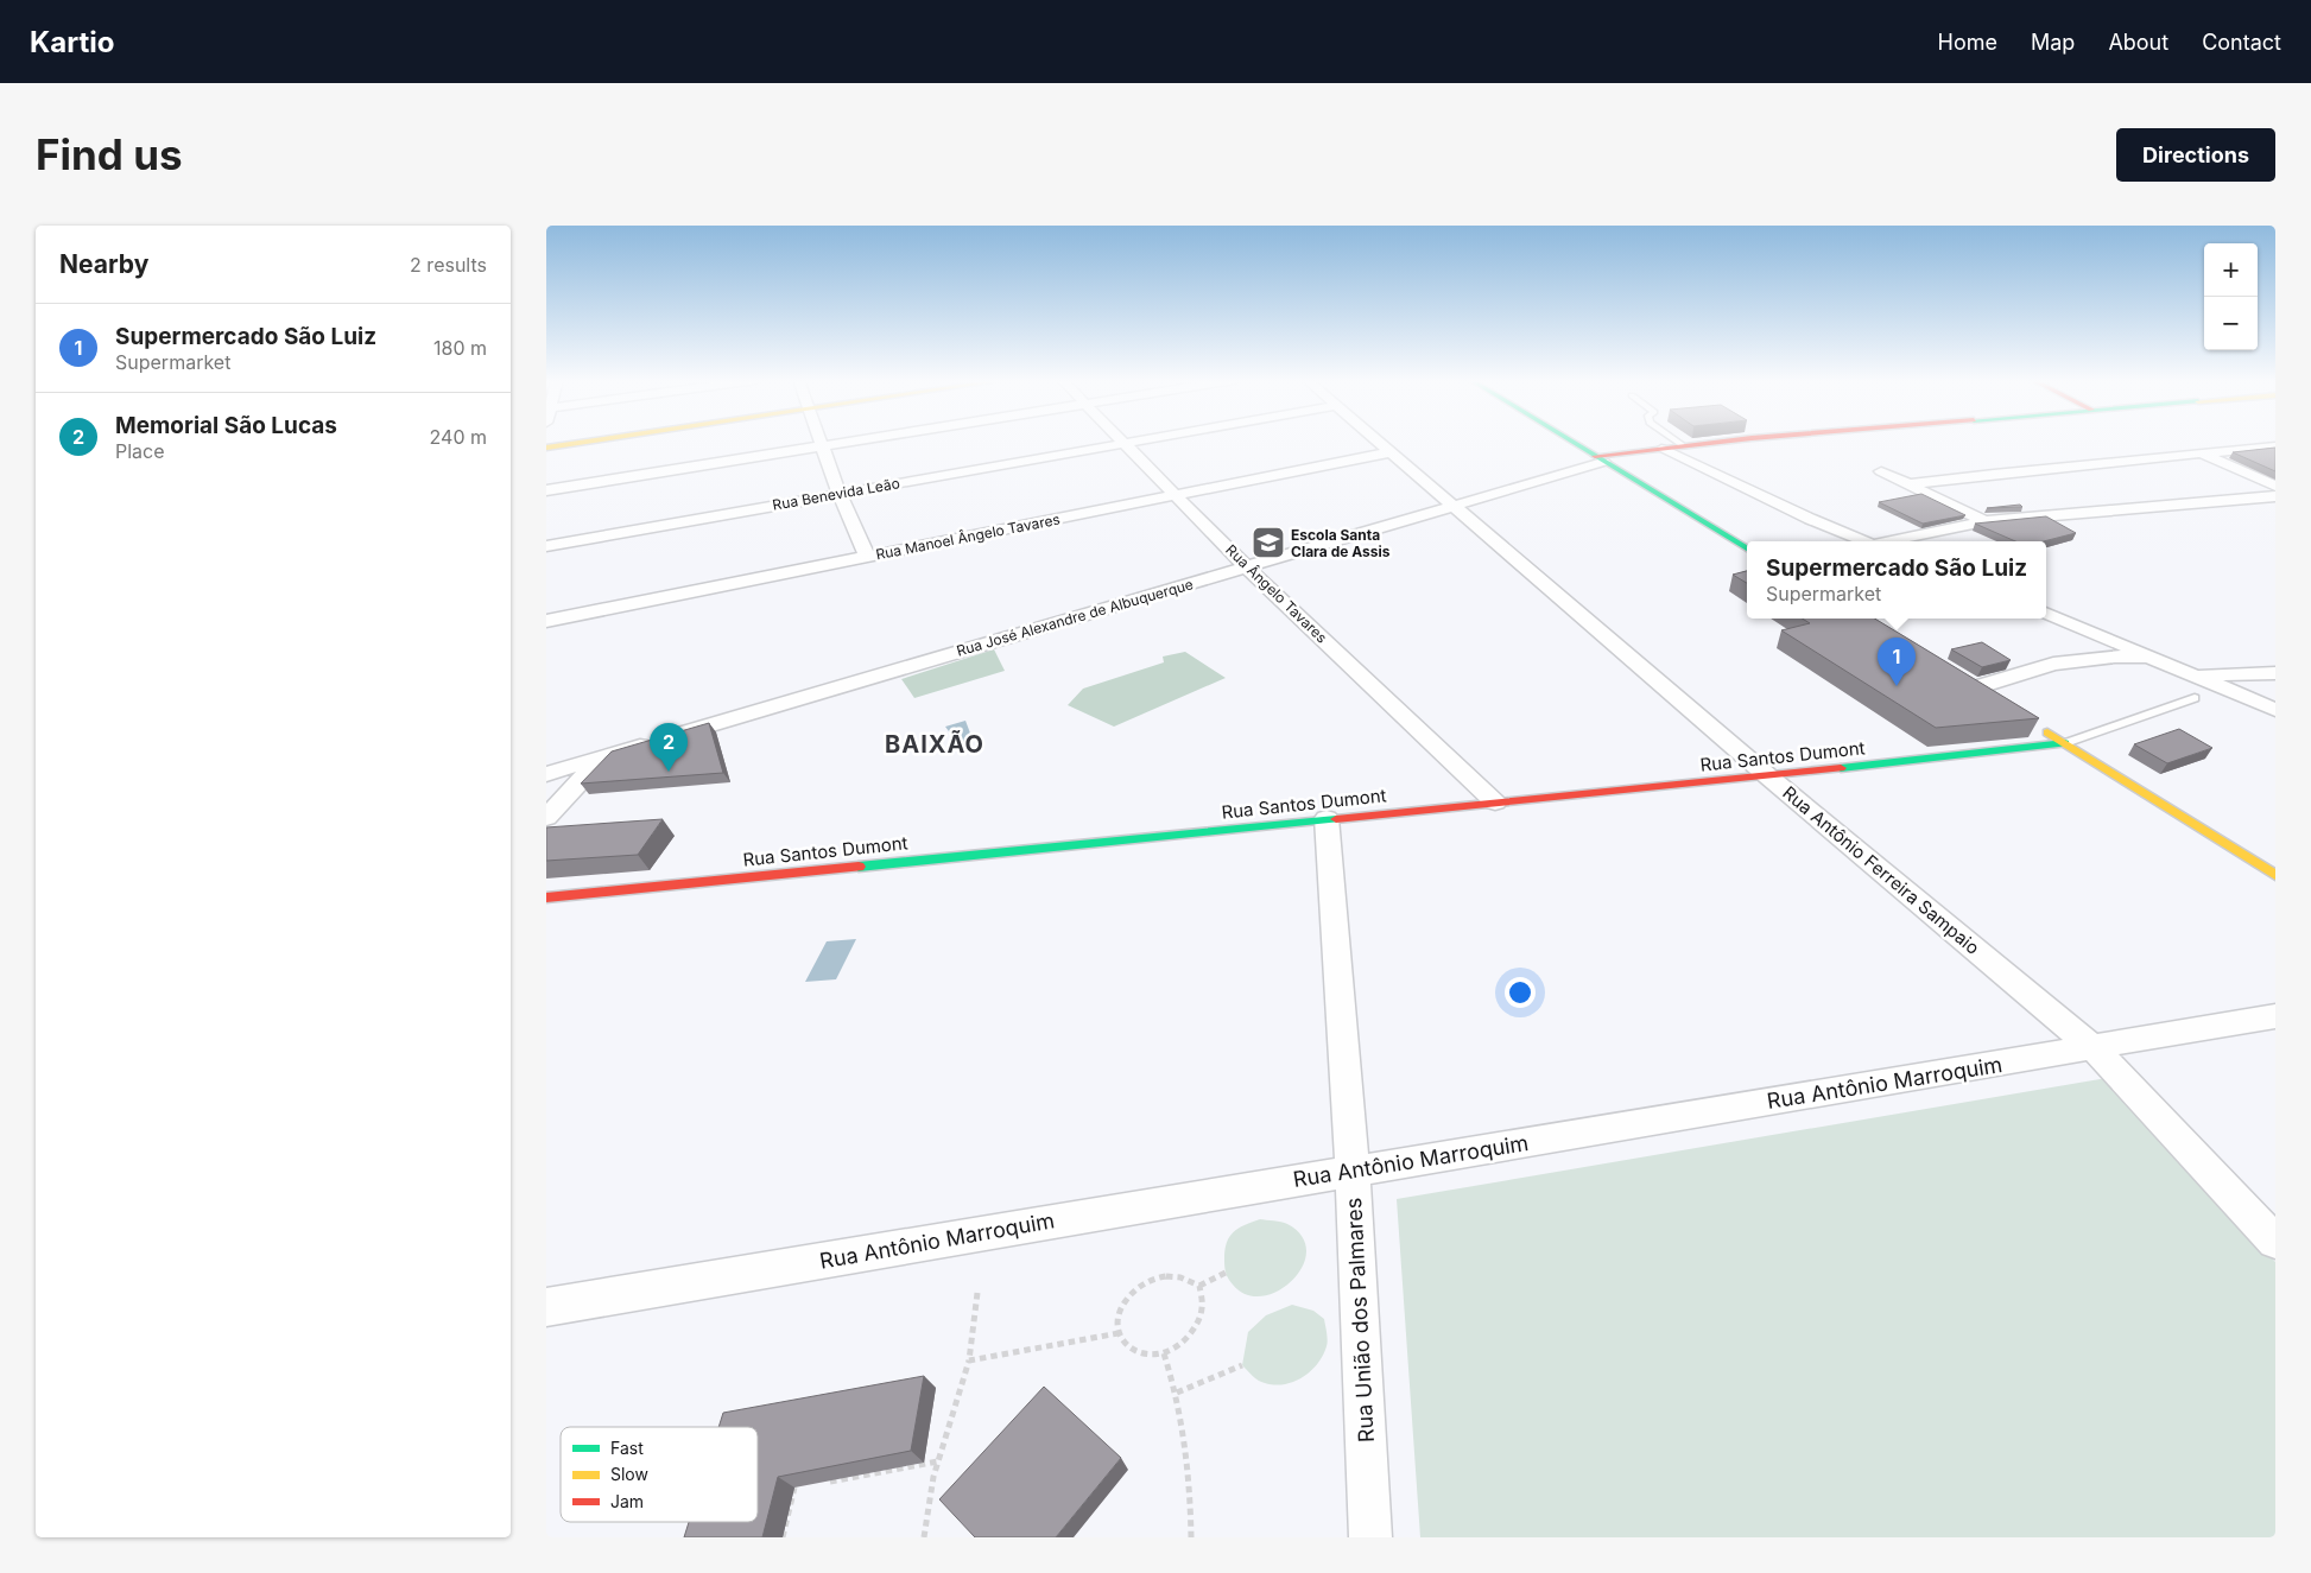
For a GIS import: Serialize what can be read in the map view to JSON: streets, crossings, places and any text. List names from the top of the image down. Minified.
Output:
{"streets":{"street":["Rua Benevida Leão","Rua Manoel Ângelo Tavares","Rua Ângelo Tavares","Rua José Alexandre de Albuquerque","Rua Santos Dumont","Rua Antônio Ferreira Sampaio","Rua Antônio Marroquim","Rua União dos Palmares"]},"crossings":[["Rua Benevida Leão","Rua Ângelo Tavares"],["Rua Manoel Ângelo Tavares","Rua Ângelo Tavares"],["Rua Manoel Ângelo Tavares","Rua Antônio Ferreira Sampaio"],["Rua Ângelo Tavares","Rua José Alexandre de Albuquerque"],["Rua Ângelo Tavares","Rua Santos Dumont"],["Rua José Alexandre de Albuquerque","Rua Antônio Ferreira Sampaio"],["Rua Santos Dumont","Rua Antônio Ferreira Sampaio"],["Rua Santos Dumont","Rua União dos Palmares"],["Rua Antônio Ferreira Sampaio","Rua Antônio Marroquim"],["Rua Antônio Marroquim","Rua União dos Palmares"]],"districts":["BAIXÃO"],"places":{"school or university":["Escola Santa Clara de Assis"]},"legend":["Fast","Slow","Jam"],"page":{"header":"Kartio","nav":["Home","Map","About","Contact"],"buttons":"Directions","title":"Find us","heading":["Nearby","2 results"],"map_buttons":["+","−"],"list":[{"mark":"1","name":"Supermercado São Luiz","note":"Supermarket","value":"180 m"},{"mark":"2","name":"Memorial São Lucas","note":"Place","value":"240 m"}],"popup":["Supermercado São Luiz","Supermarket"],"pins":["1","2"]}}
